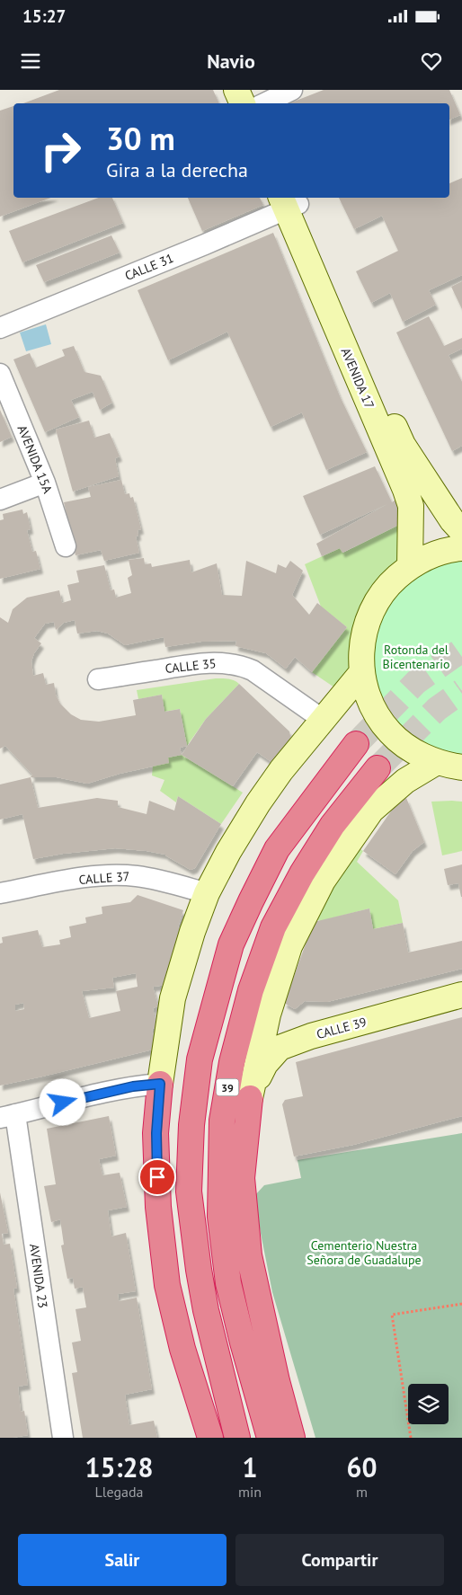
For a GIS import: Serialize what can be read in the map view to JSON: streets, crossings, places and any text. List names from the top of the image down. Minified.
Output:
{"streets":{"highway":["39"],"main road":["AVENIDA 17","CALLE 39"],"street":["CALLE 31","AVENIDA 15A","CALLE 35","CALLE 37","AVENIDA 23"]},"crossings":[["CALLE 31","AVENIDA 17"]],"parks":["Rotonda del Bicentenario","Cementerio Nuestra Señora de Guadalupe"],"page":{"status":"15:27","header":"Navio","turn":["30 m","Gira a la derecha"],"eta":["15:28","Llegada","1","min","60","m"],"buttons":["Salir","Compartir"]}}
